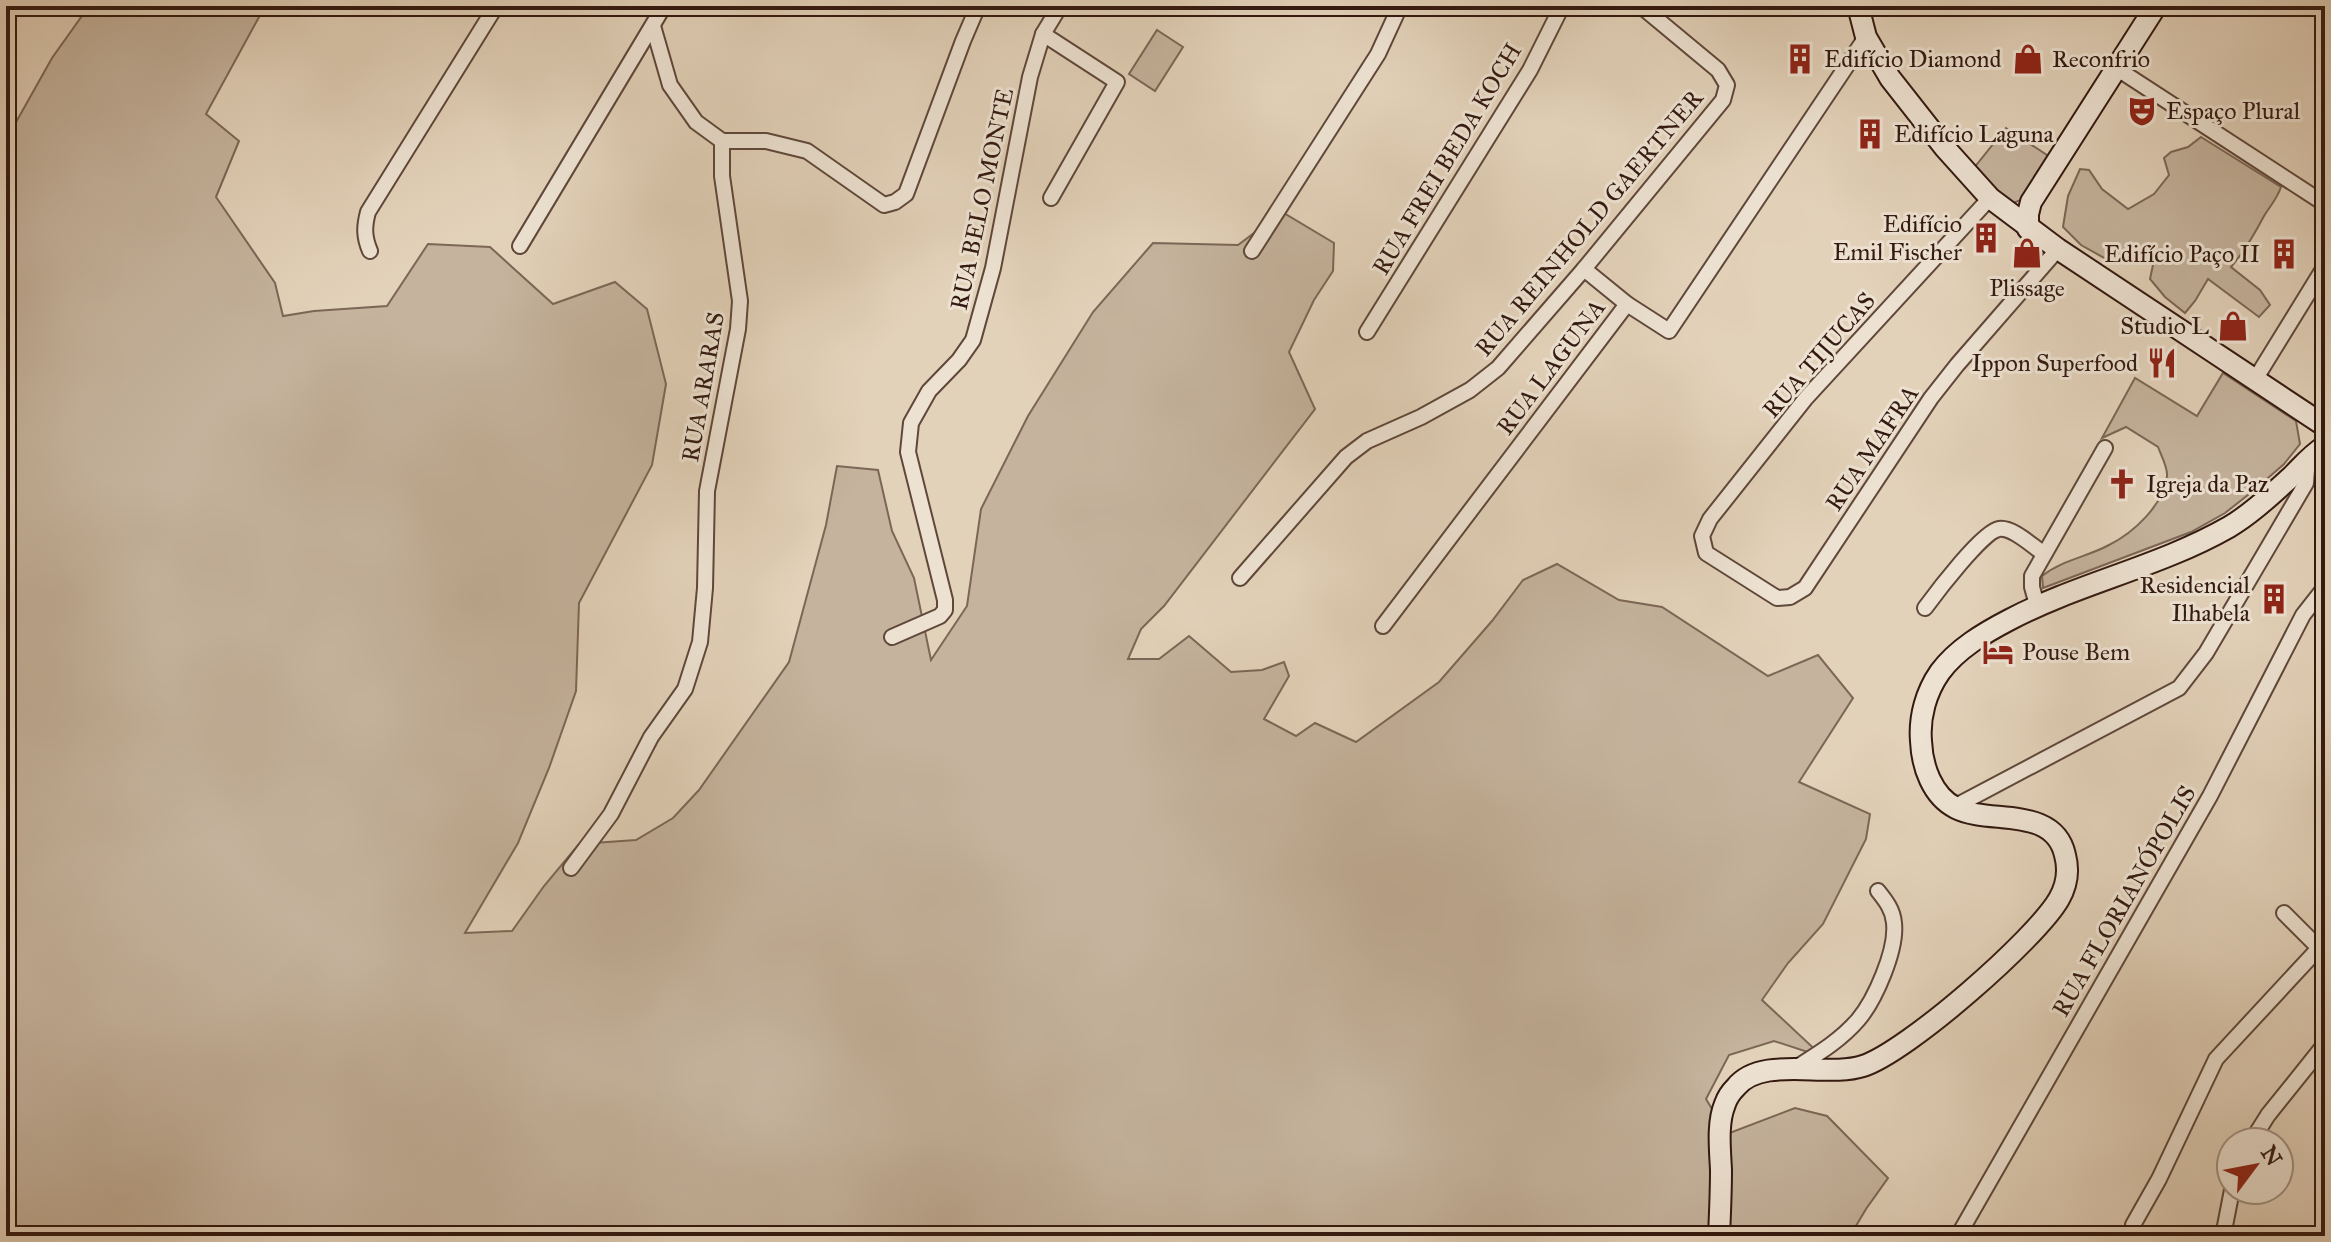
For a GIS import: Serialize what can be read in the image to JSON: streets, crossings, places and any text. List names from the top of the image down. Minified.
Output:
{"streets":{"street":["RUA FREI BEDA KOCH","RUA BELO MONTE","RUA REINHOLD GAERTNER","RUA TIJUCAS","RUA LAGUNA","RUA ARARAS","RUA MAFRA","RUA FLORIANÓPOLIS"]},"crossings":[["RUA TIJUCAS","RUA MAFRA"]],"places":{"building":["Edifício Diamond","Edifício Laguna","Edifício Emil Fischer","Edifício Paço II","Residencial Ilhabela"],"shop":["Reconfrio","Plissage","Studio L"],"theatre":["Espaço Plural"],"restaurant":["Ippon Superfood"],"church":["Igreja da Paz"],"hotel":["Pouse Bem"]},"north":"top right"}
